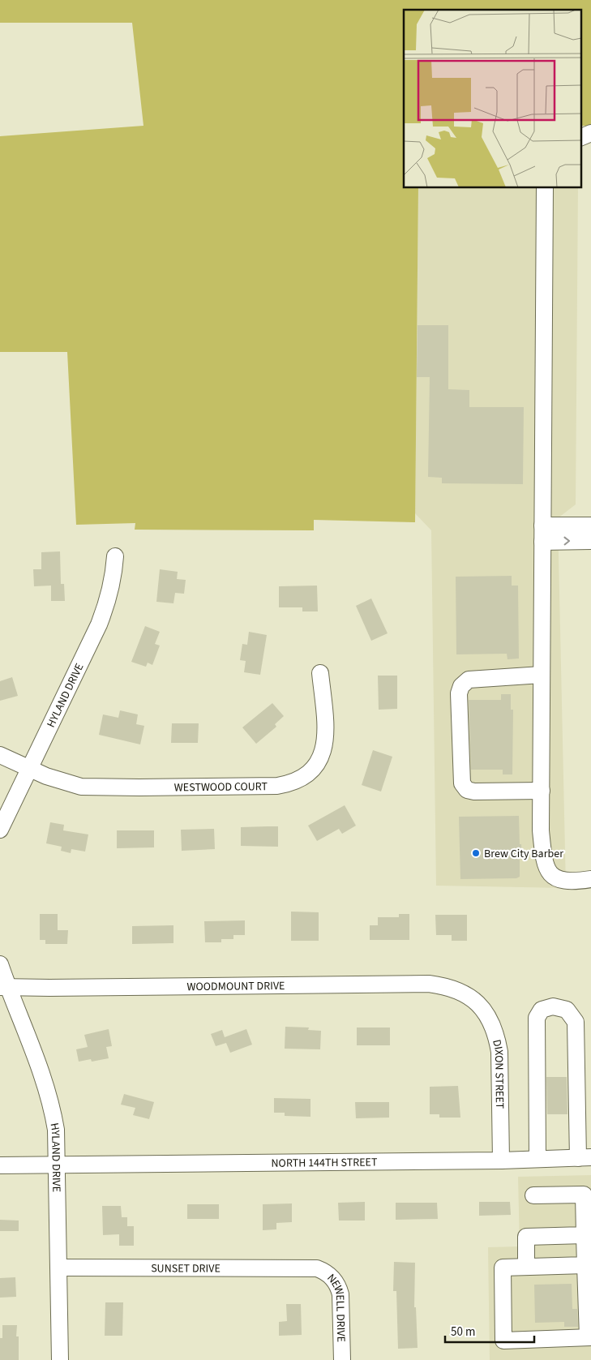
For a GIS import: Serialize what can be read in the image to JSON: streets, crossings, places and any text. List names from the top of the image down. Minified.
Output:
{"streets":{"street":["HYLAND DRIVE","WESTWOOD COURT","WOODMOUNT DRIVE","DIXON STREET","NORTH 144TH STREET","SUNSET DRIVE","NEWELL DRIVE"]},"crossings":[["HYLAND DRIVE","WESTWOOD COURT"],["HYLAND DRIVE","WOODMOUNT DRIVE"],["HYLAND DRIVE","NORTH 144TH STREET"],["HYLAND DRIVE","SUNSET DRIVE"],["WOODMOUNT DRIVE","DIXON STREET"],["DIXON STREET","NORTH 144TH STREET"],["SUNSET DRIVE","NEWELL DRIVE"]],"places":["Brew City Barber"],"scale_bar":"50 m"}
